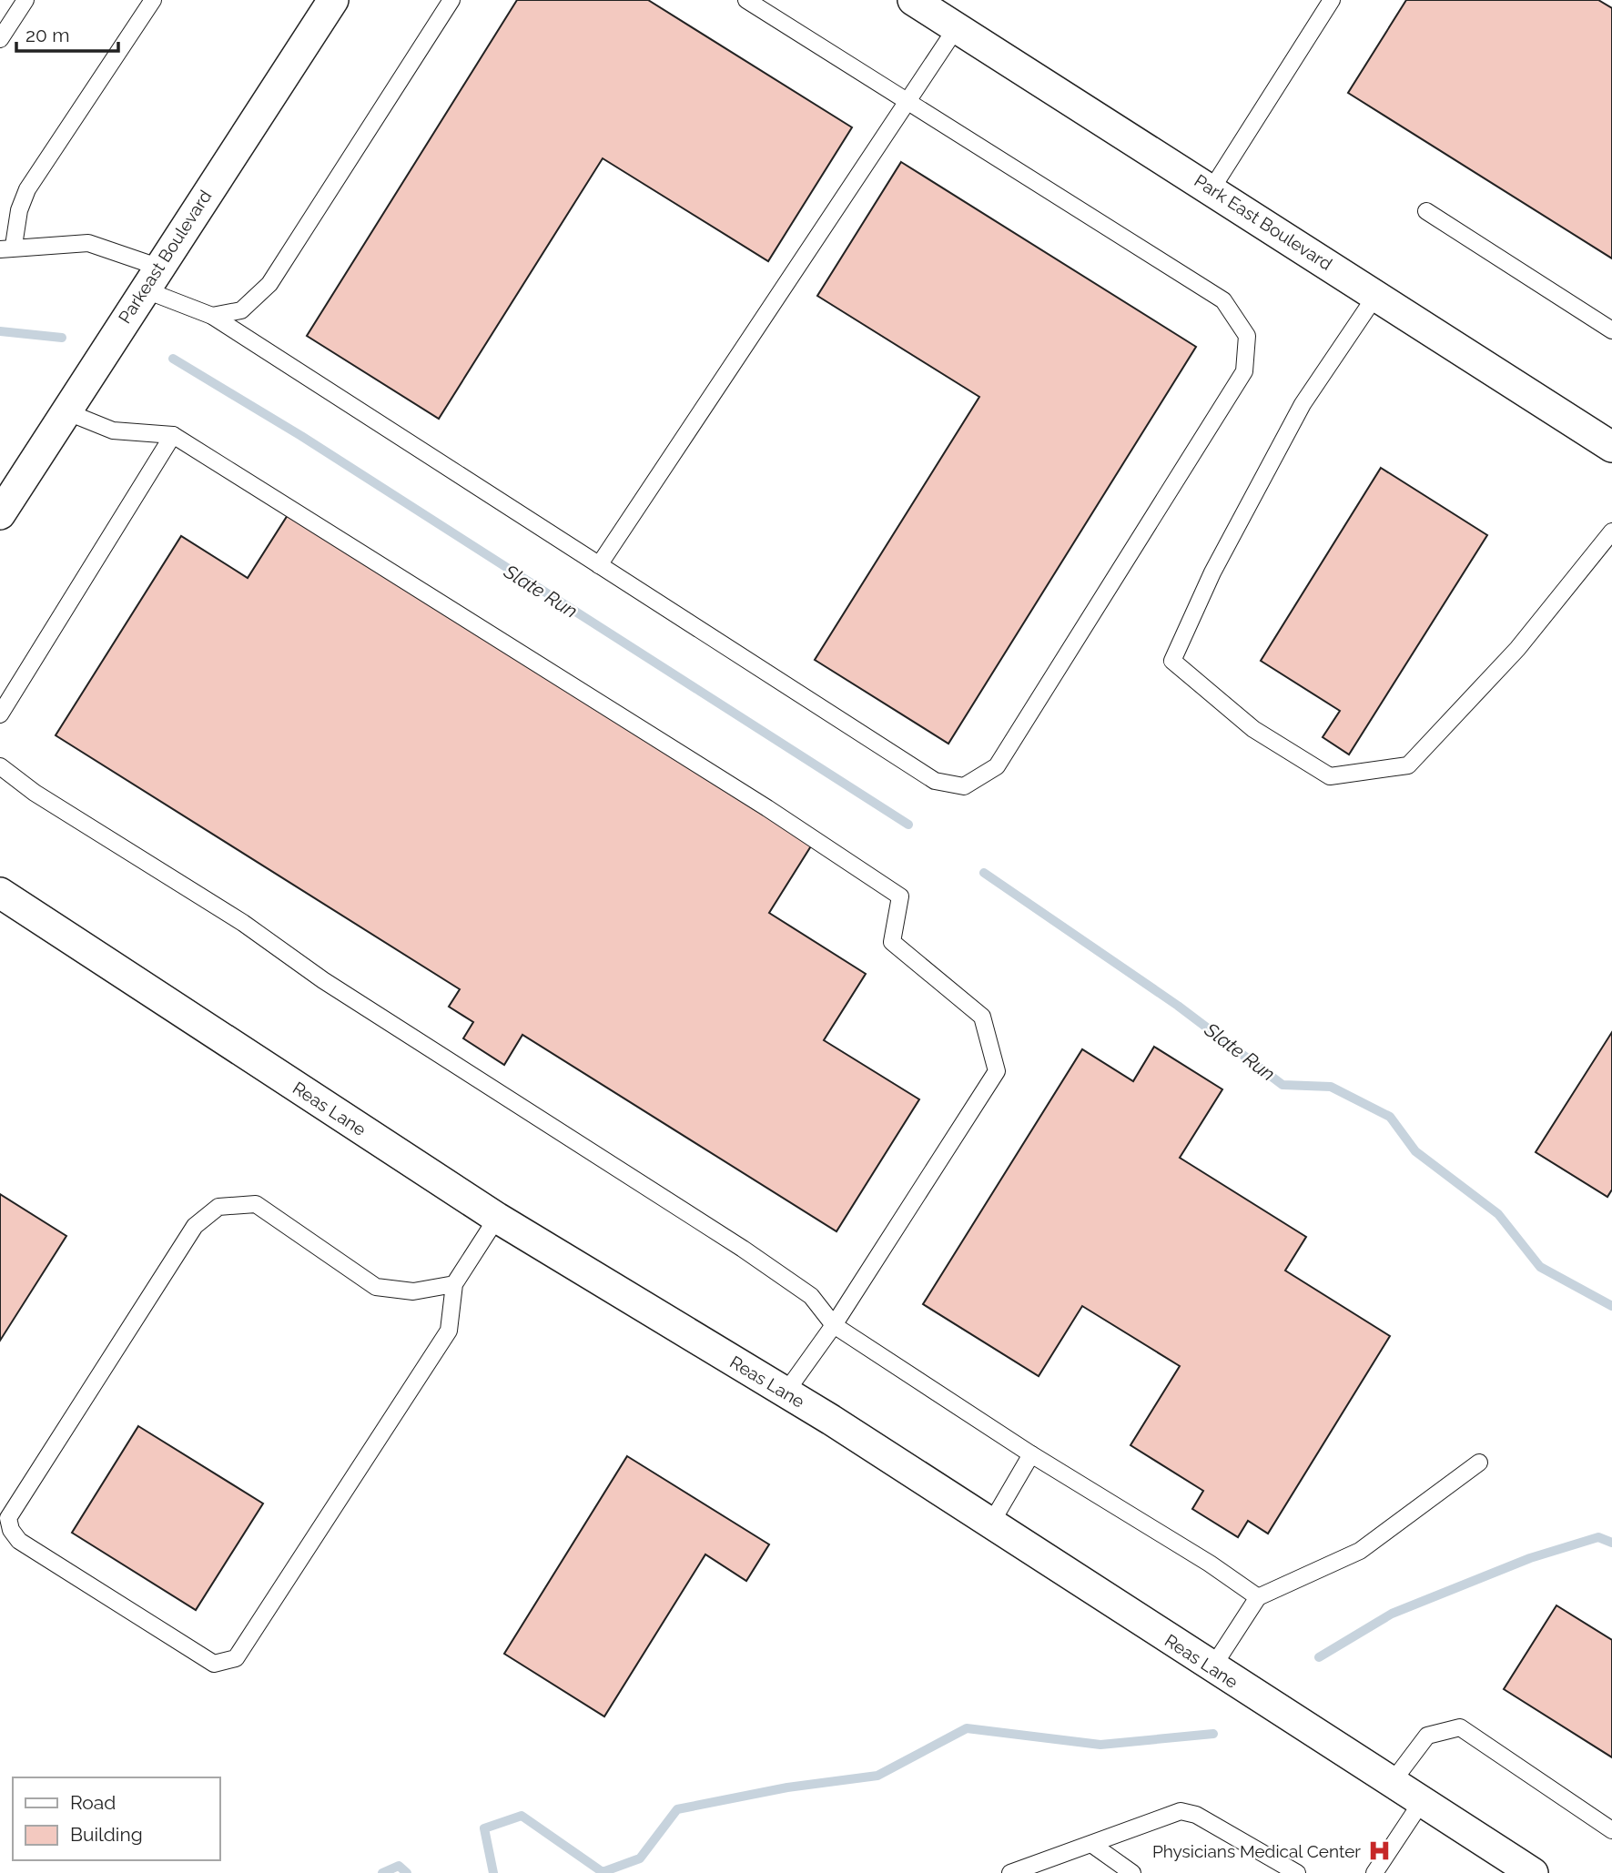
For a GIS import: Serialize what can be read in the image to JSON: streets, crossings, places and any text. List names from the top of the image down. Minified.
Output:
{"streets":{"street":["Park East Boulevard","Parkeast Boulevard","Reas Lane"]},"water":["Slate Run"],"places":{"hospital":["Physicians Medical Center"]},"legend":["Road","Building"],"scale_bar":"20 m"}
